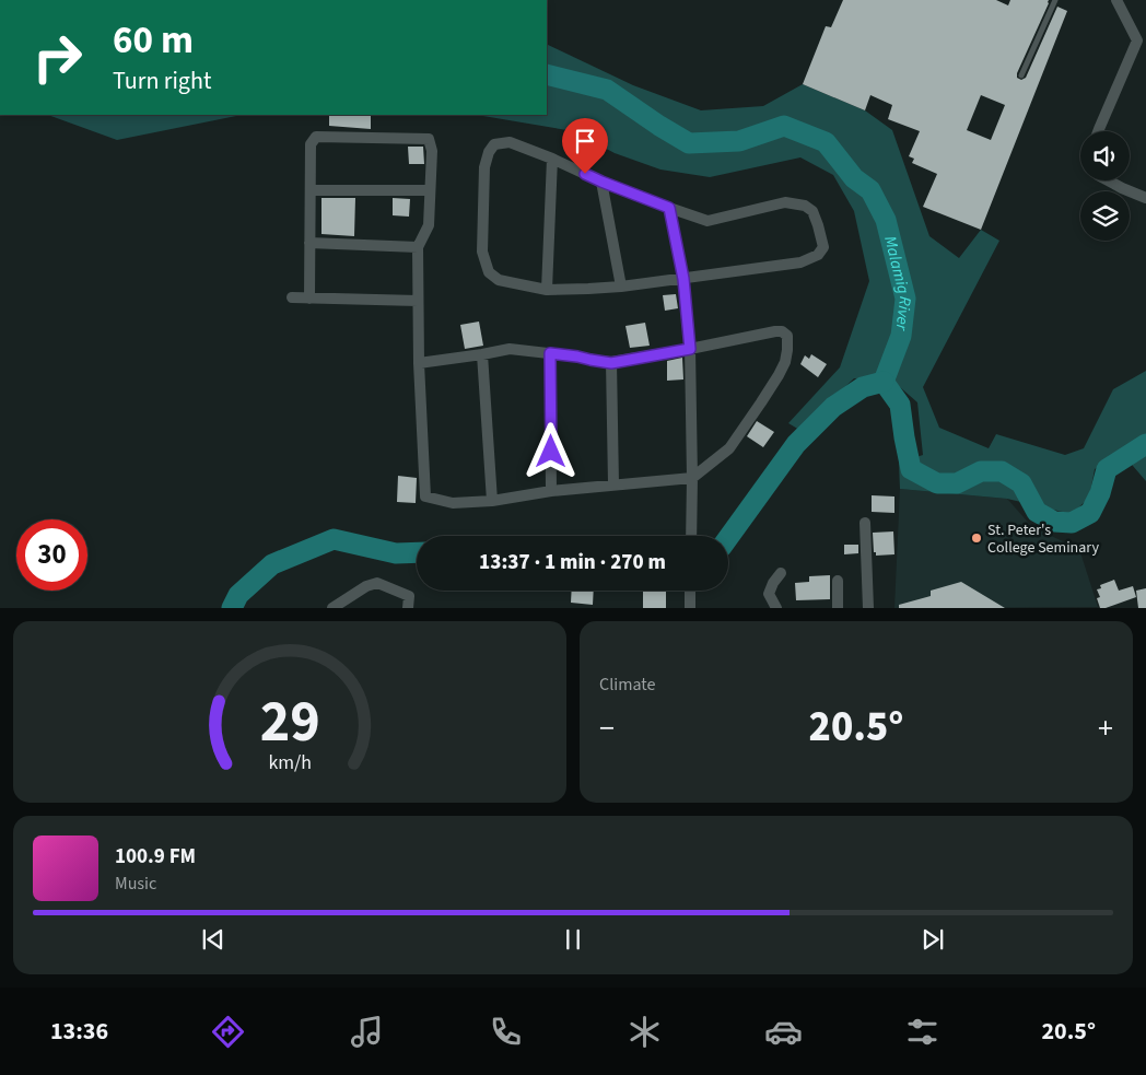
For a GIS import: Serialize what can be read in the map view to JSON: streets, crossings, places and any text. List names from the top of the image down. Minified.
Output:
{"water":["Malamig River"],"places":["St. Peter's College Seminary"],"page":{"turn":["60 m","Turn right"],"limit":"30","trip":"13:37 · 1 min · 270 m","tile":"Climate","heat":["−","20.5°","+"],"song":["100.9 FM","Music"],"tabs":["13:36","20.5°"],"gauge":["29","km/h"]}}
